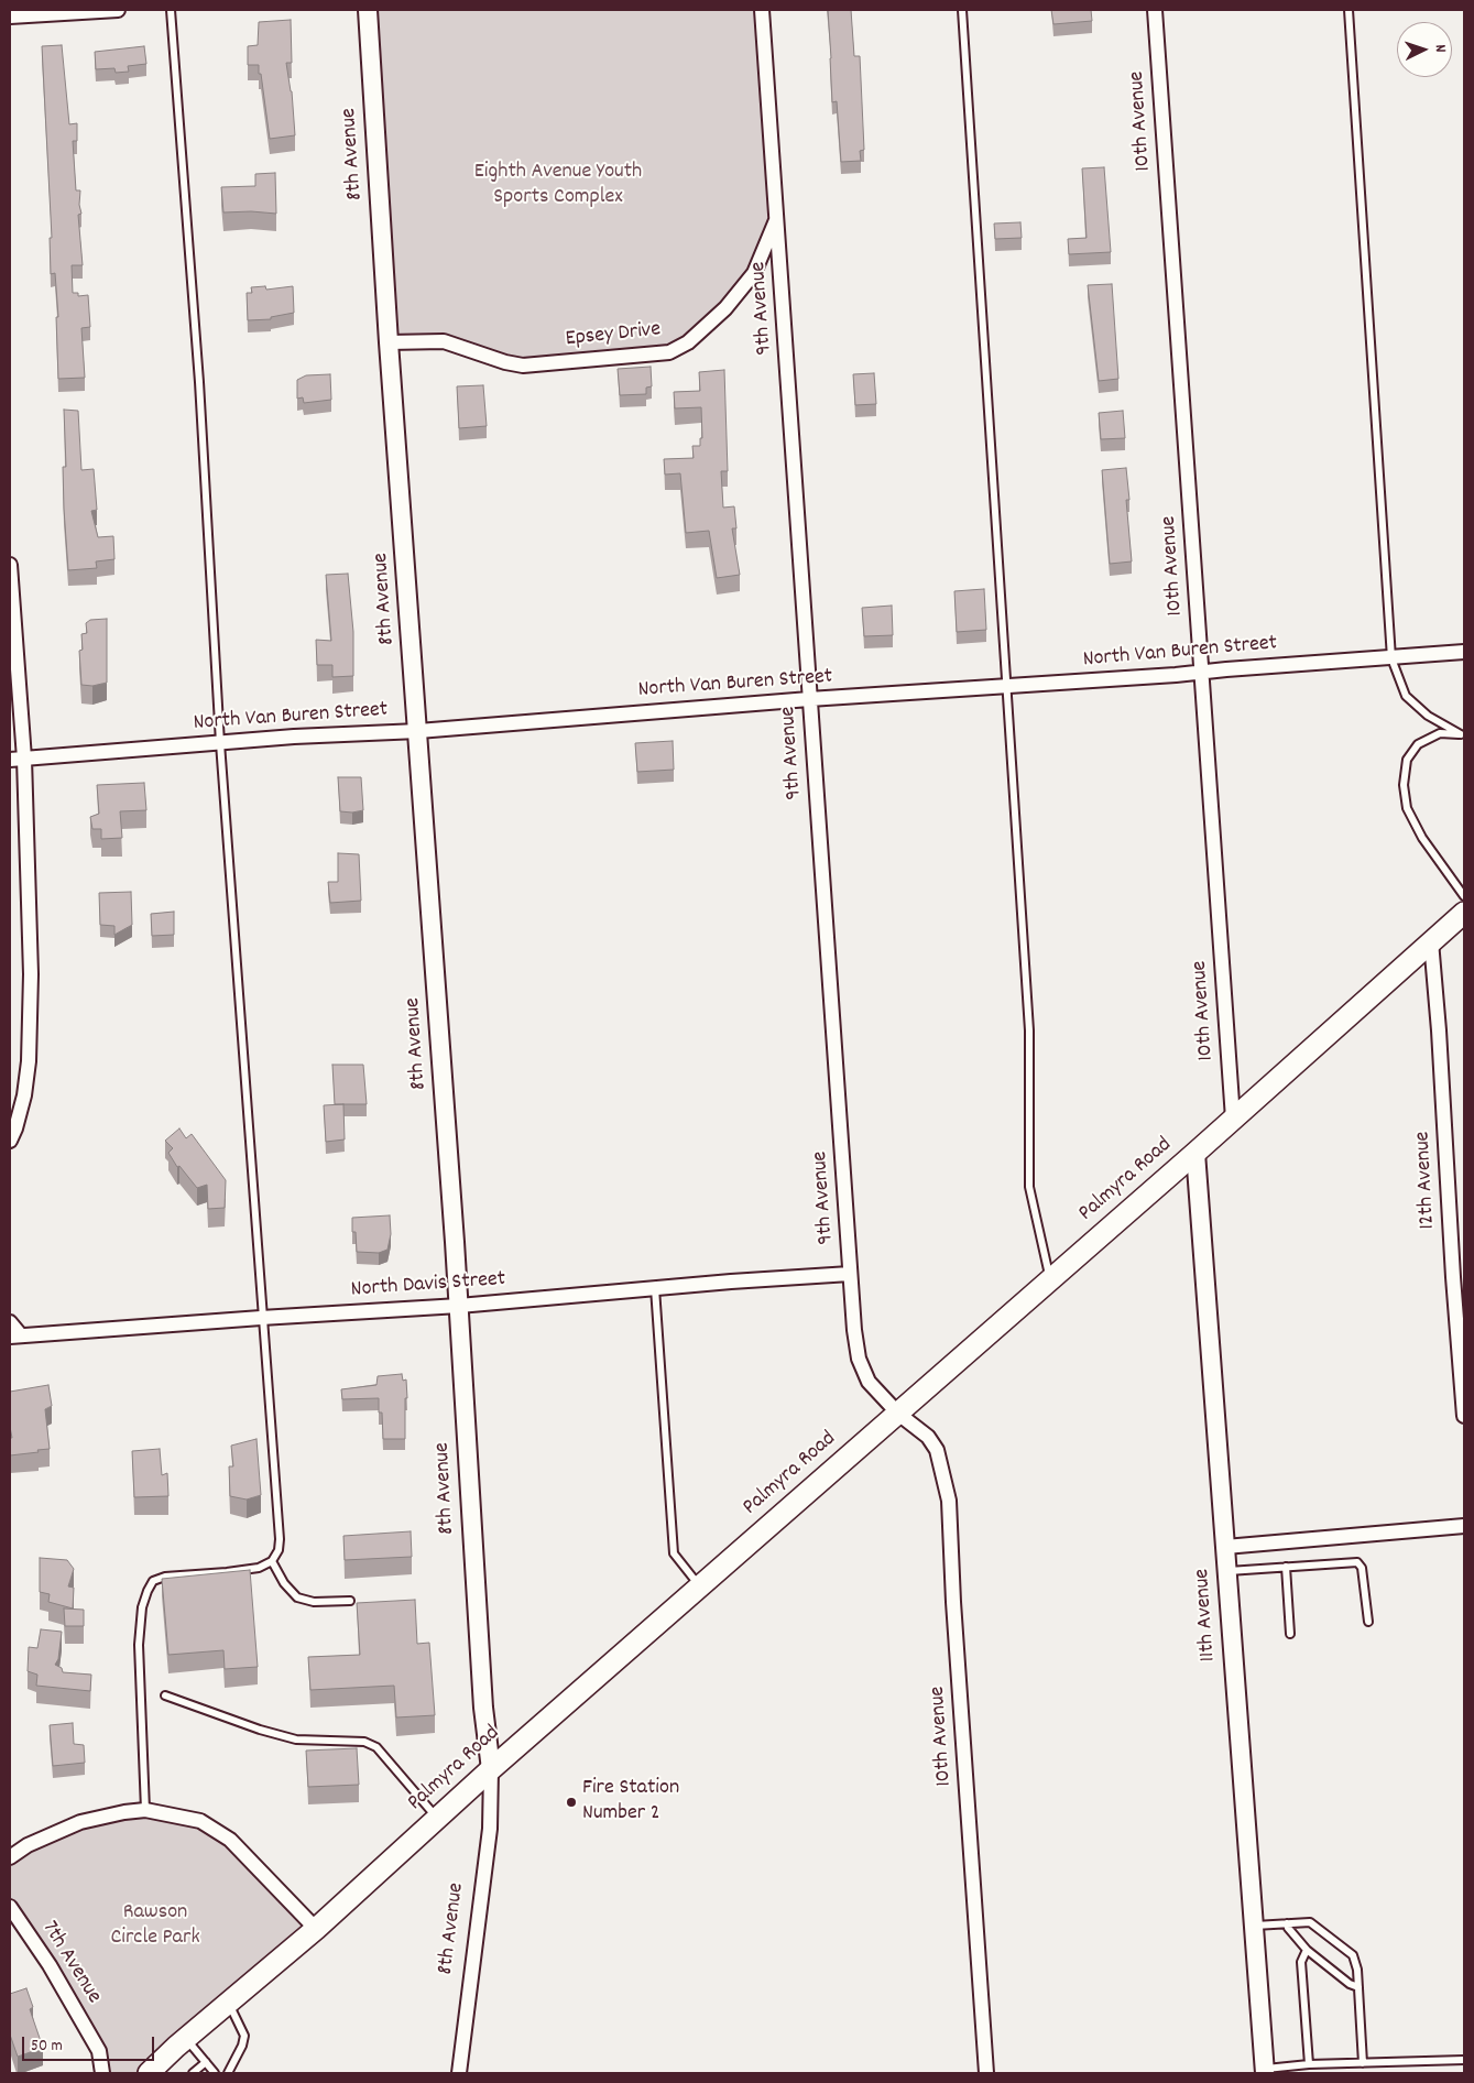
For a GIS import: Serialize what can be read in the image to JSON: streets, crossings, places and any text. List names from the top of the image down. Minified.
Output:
{"streets":{"main road":["Palmyra Road"],"street":["10th Avenue","8th Avenue","9th Avenue","Epsey Drive","North Van Buren Street","12th Avenue","North Davis Street","11th Avenue","7th Avenue"]},"crossings":[["10th Avenue","9th Avenue"],["10th Avenue","North Van Buren Street"],["10th Avenue","Palmyra Road"],["8th Avenue","Epsey Drive"],["8th Avenue","North Van Buren Street"],["8th Avenue","Palmyra Road"],["8th Avenue","North Davis Street"],["9th Avenue","Epsey Drive"],["9th Avenue","North Van Buren Street"],["9th Avenue","Palmyra Road"],["9th Avenue","North Davis Street"],["Palmyra Road","12th Avenue"],["Palmyra Road","11th Avenue"]],"parks":["Eighth Avenue Youth Sports Complex","Rawson Circle Park"],"places":["Fire Station Number 2"],"scale_bar":"50 m","north":"right"}
